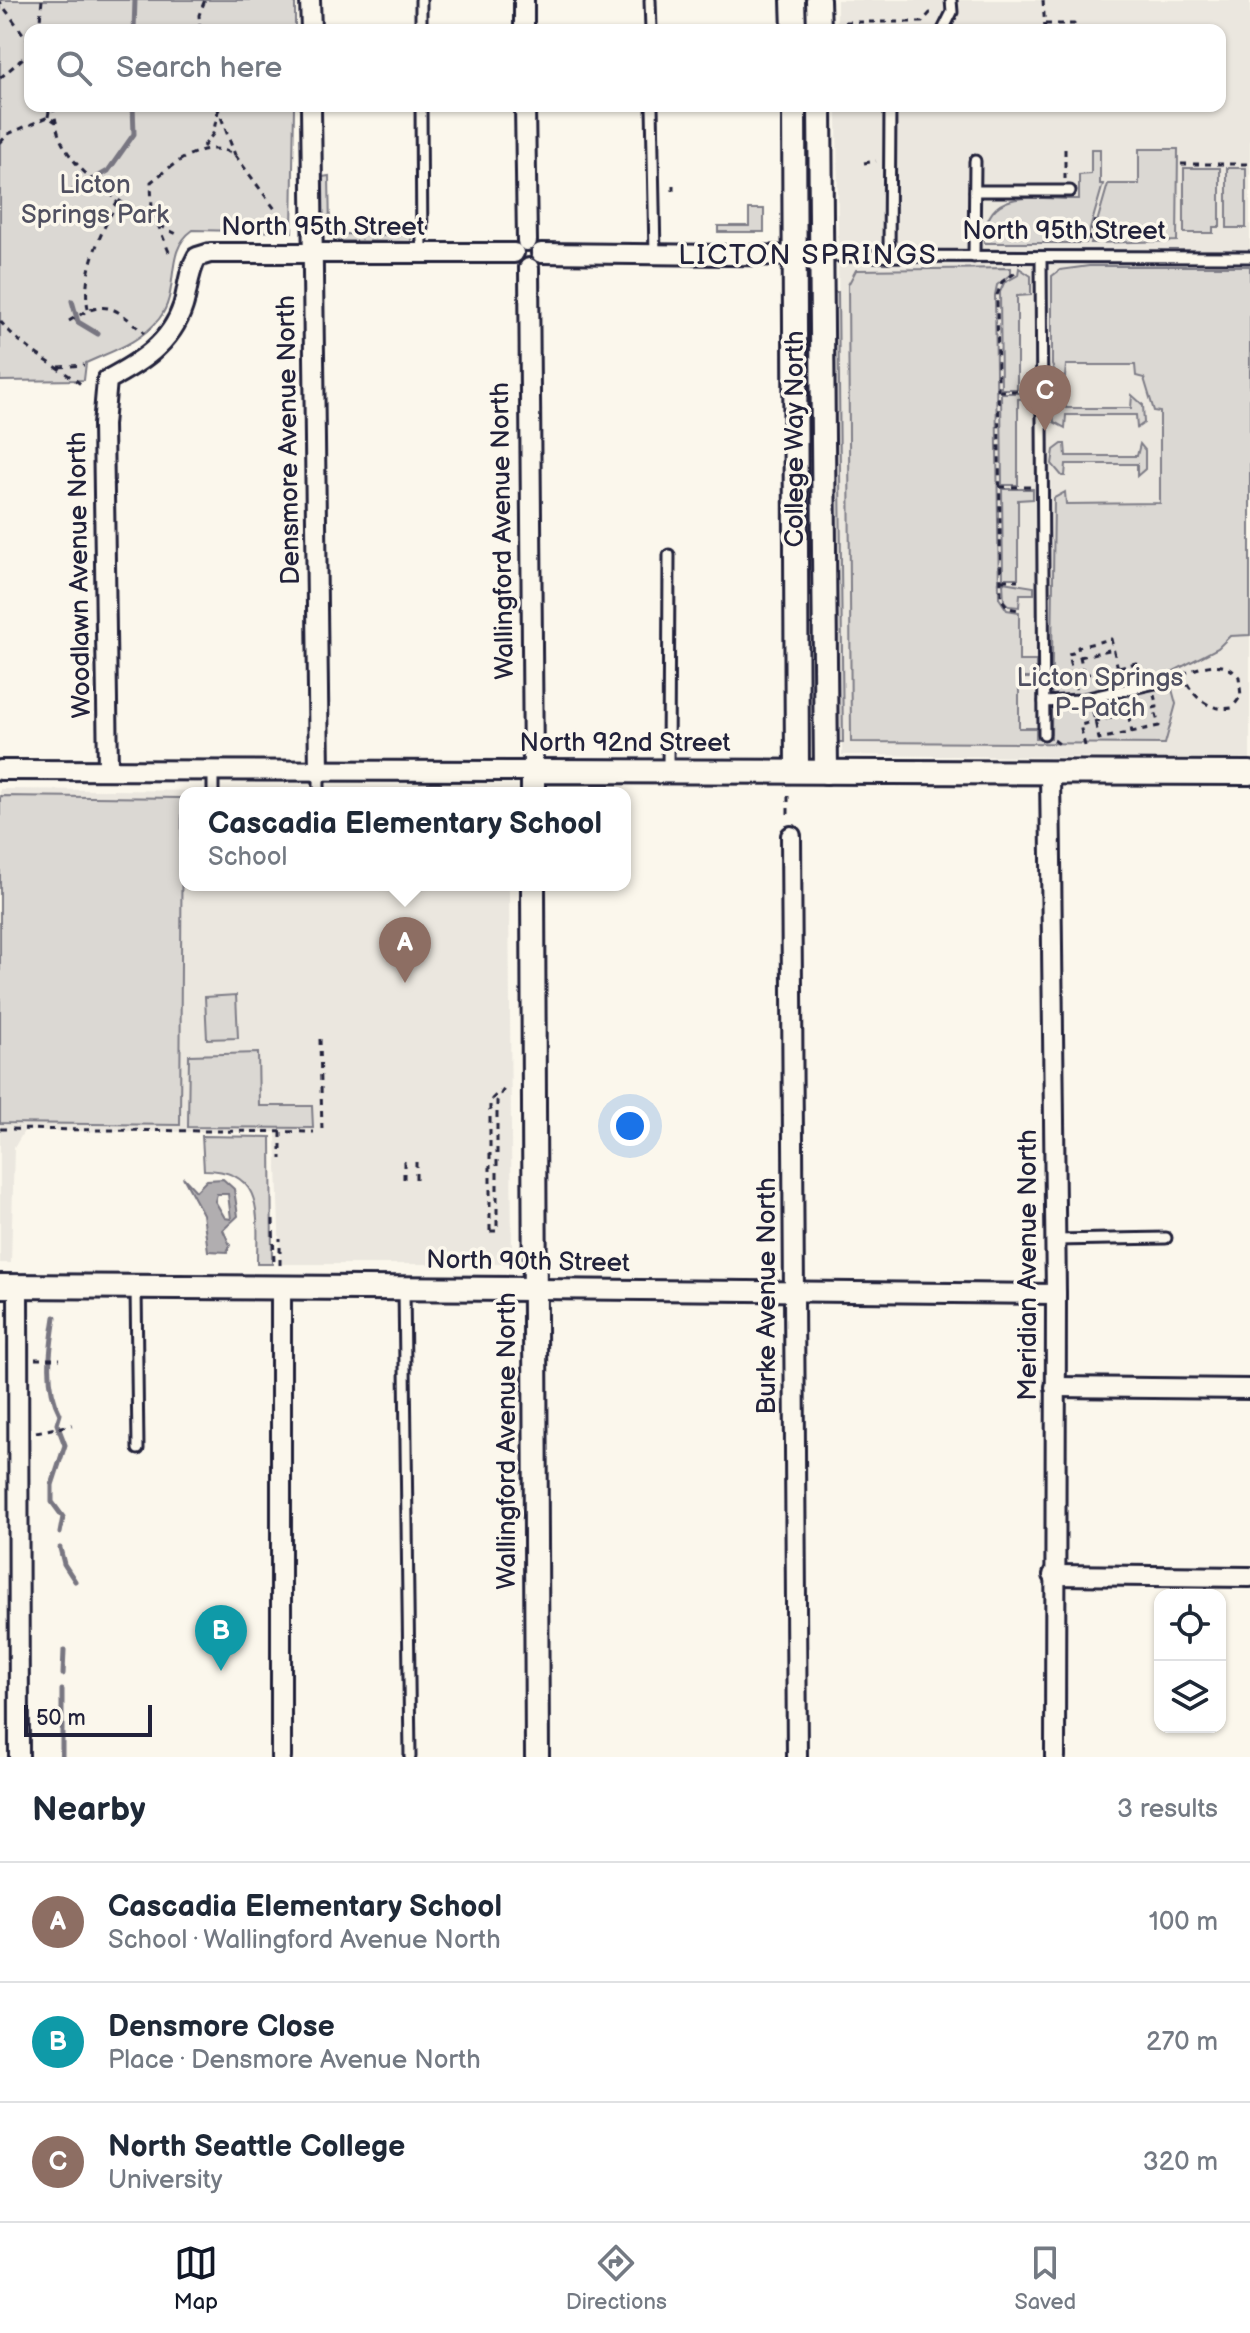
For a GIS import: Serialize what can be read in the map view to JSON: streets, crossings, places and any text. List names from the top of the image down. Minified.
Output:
{"streets":{"street":["North 95th Street","College Way North","Densmore Avenue North","Wallingford Avenue North","Woodlawn Avenue North","North 92nd Street","North 90th Street","Meridian Avenue North","Burke Avenue North"]},"crossings":[["North 95th Street","College Way North"],["North 95th Street","Densmore Avenue North"],["North 95th Street","Wallingford Avenue North"],["North 95th Street","Woodlawn Avenue North"],["College Way North","North 92nd Street"],["Densmore Avenue North","North 92nd Street"],["Wallingford Avenue North","North 92nd Street"],["Wallingford Avenue North","North 90th Street"],["Woodlawn Avenue North","North 92nd Street"],["North 92nd Street","Meridian Avenue North"],["North 90th Street","Meridian Avenue North"],["North 90th Street","Burke Avenue North"]],"districts":["LICTON SPRINGS"],"parks":["Licton Springs Park","Licton Springs P-Patch"],"scale_bar":"50 m","page":{"search":"Search here","pins":["C","A","B"],"popup":["Cascadia Elementary School","School"],"scale":"50 m","heading":["Nearby","3 results"],"list":[{"mark":"A","name":"Cascadia Elementary School","note":"School · Wallingford Avenue North","value":"100 m"},{"mark":"B","name":"Densmore Close","note":"Place · Densmore Avenue North","value":"270 m"},{"mark":"C","name":"North Seattle College","note":"University","value":"320 m"}],"nav":["Map","Directions","Saved"]}}
